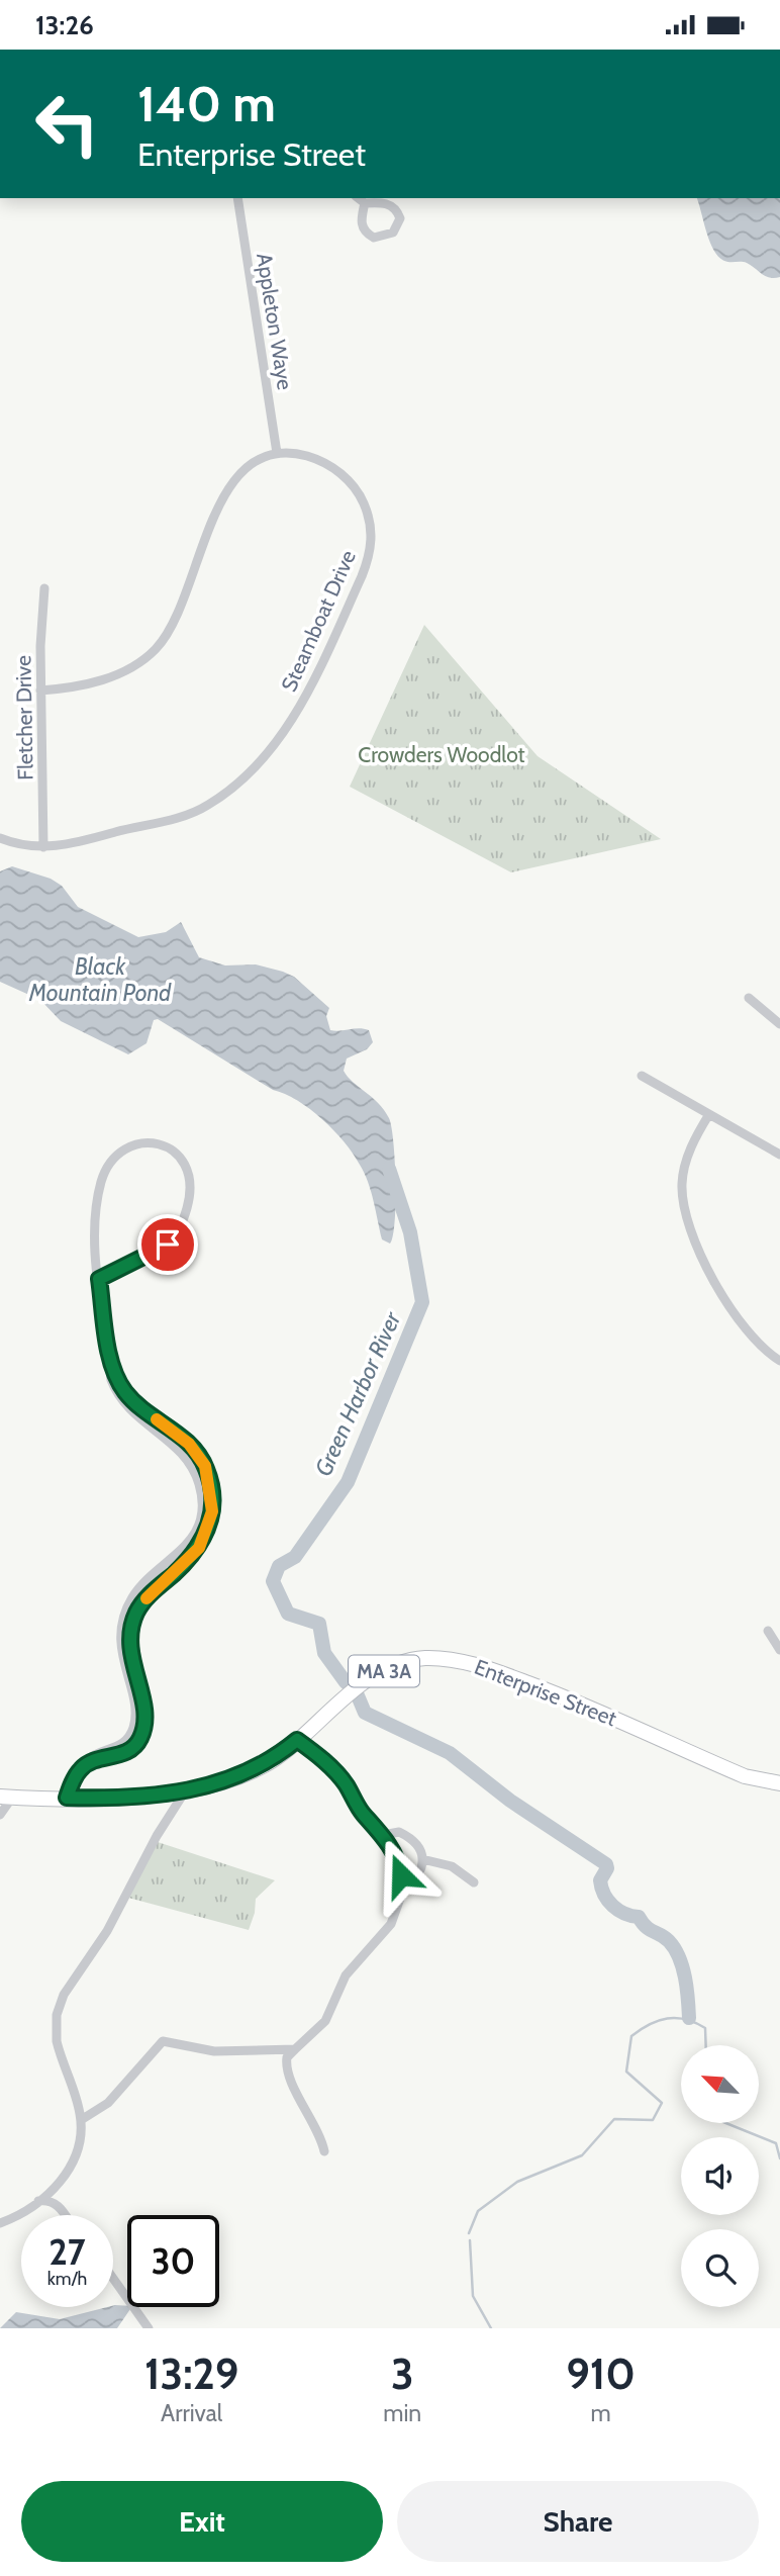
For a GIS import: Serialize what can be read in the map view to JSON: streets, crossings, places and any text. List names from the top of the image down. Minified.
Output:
{"streets":{"main road":["MA 3A","Enterprise Street"],"street":["Appleton Waye","Steamboat Drive","Fletcher Drive"]},"crossings":[["Appleton Waye","Steamboat Drive"],["Steamboat Drive","Fletcher Drive"]],"water":["Black Mountain Pond","Green Harbor River"],"parks":["Crowders Woodlot"],"north":"top left","page":{"status":"13:26","turn":["140 m","Enterprise Street"],"speed":"27 km/h","limit":"30","eta":["13:29","Arrival","3","min","910","m"],"buttons":["Exit","Share"]}}
